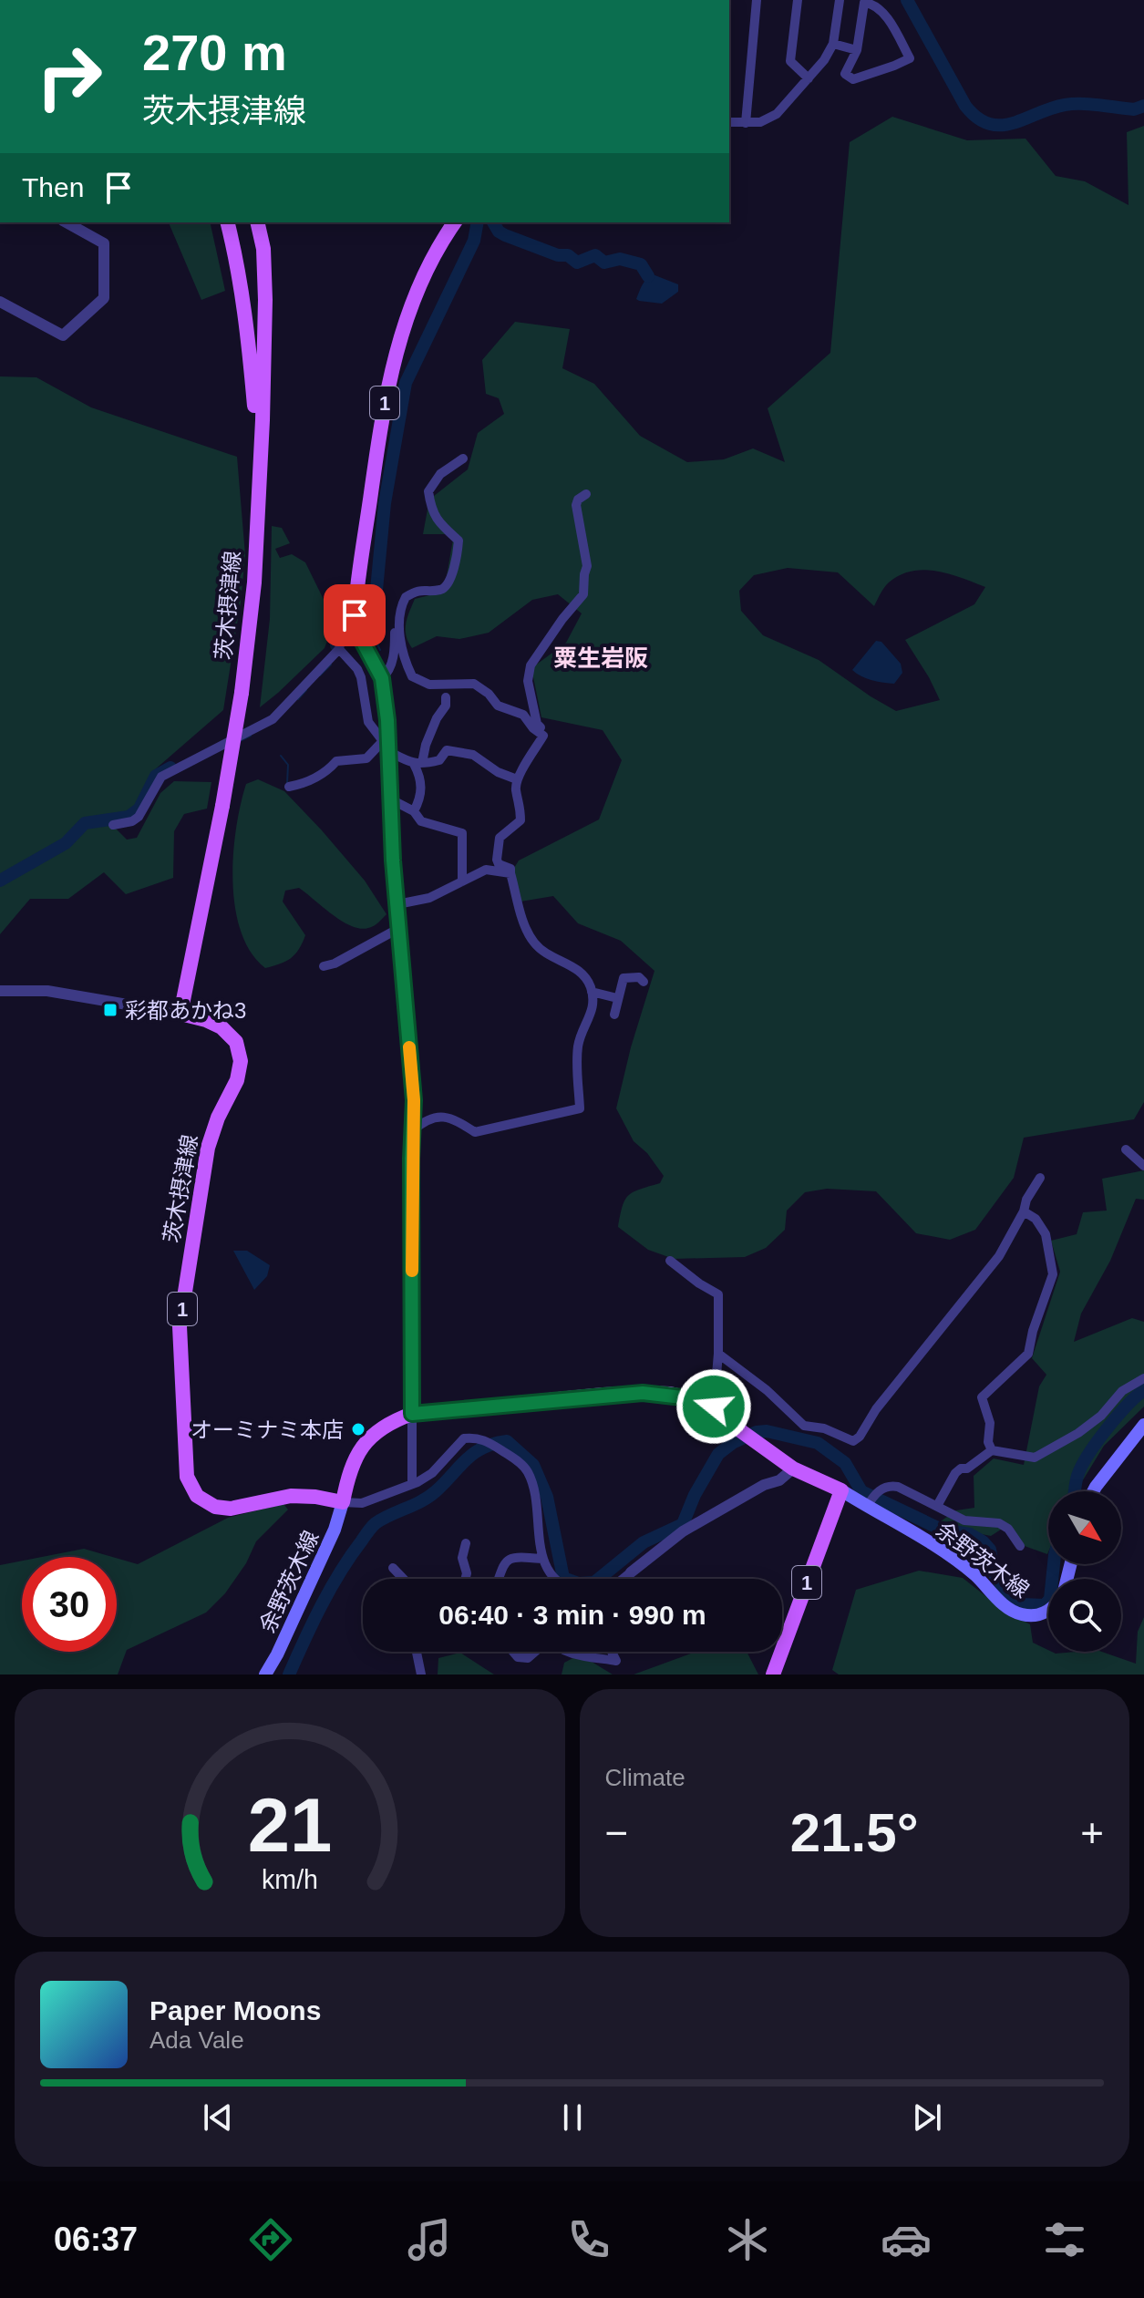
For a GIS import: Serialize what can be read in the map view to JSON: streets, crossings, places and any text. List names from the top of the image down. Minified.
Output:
{"streets":{"main road":["1","茨木摂津線","余野茨木線"]},"crossings":[["1","余野茨木線"],["茨木摂津線","余野茨木線"]],"districts":["粟生岩阪"],"places":{"transit":["彩都あかね3"],"other":["オーミナミ本店"]},"north":"bottom right","page":{"turn":["270 m","茨木摂津線"],"then":"Then","limit":"30","trip":"06:40 · 3 min · 990 m","tile":"Climate","heat":["−","21.5°","+"],"song":["Paper Moons","Ada Vale"],"tabs":"06:37","gauge":["21","km/h"]}}
